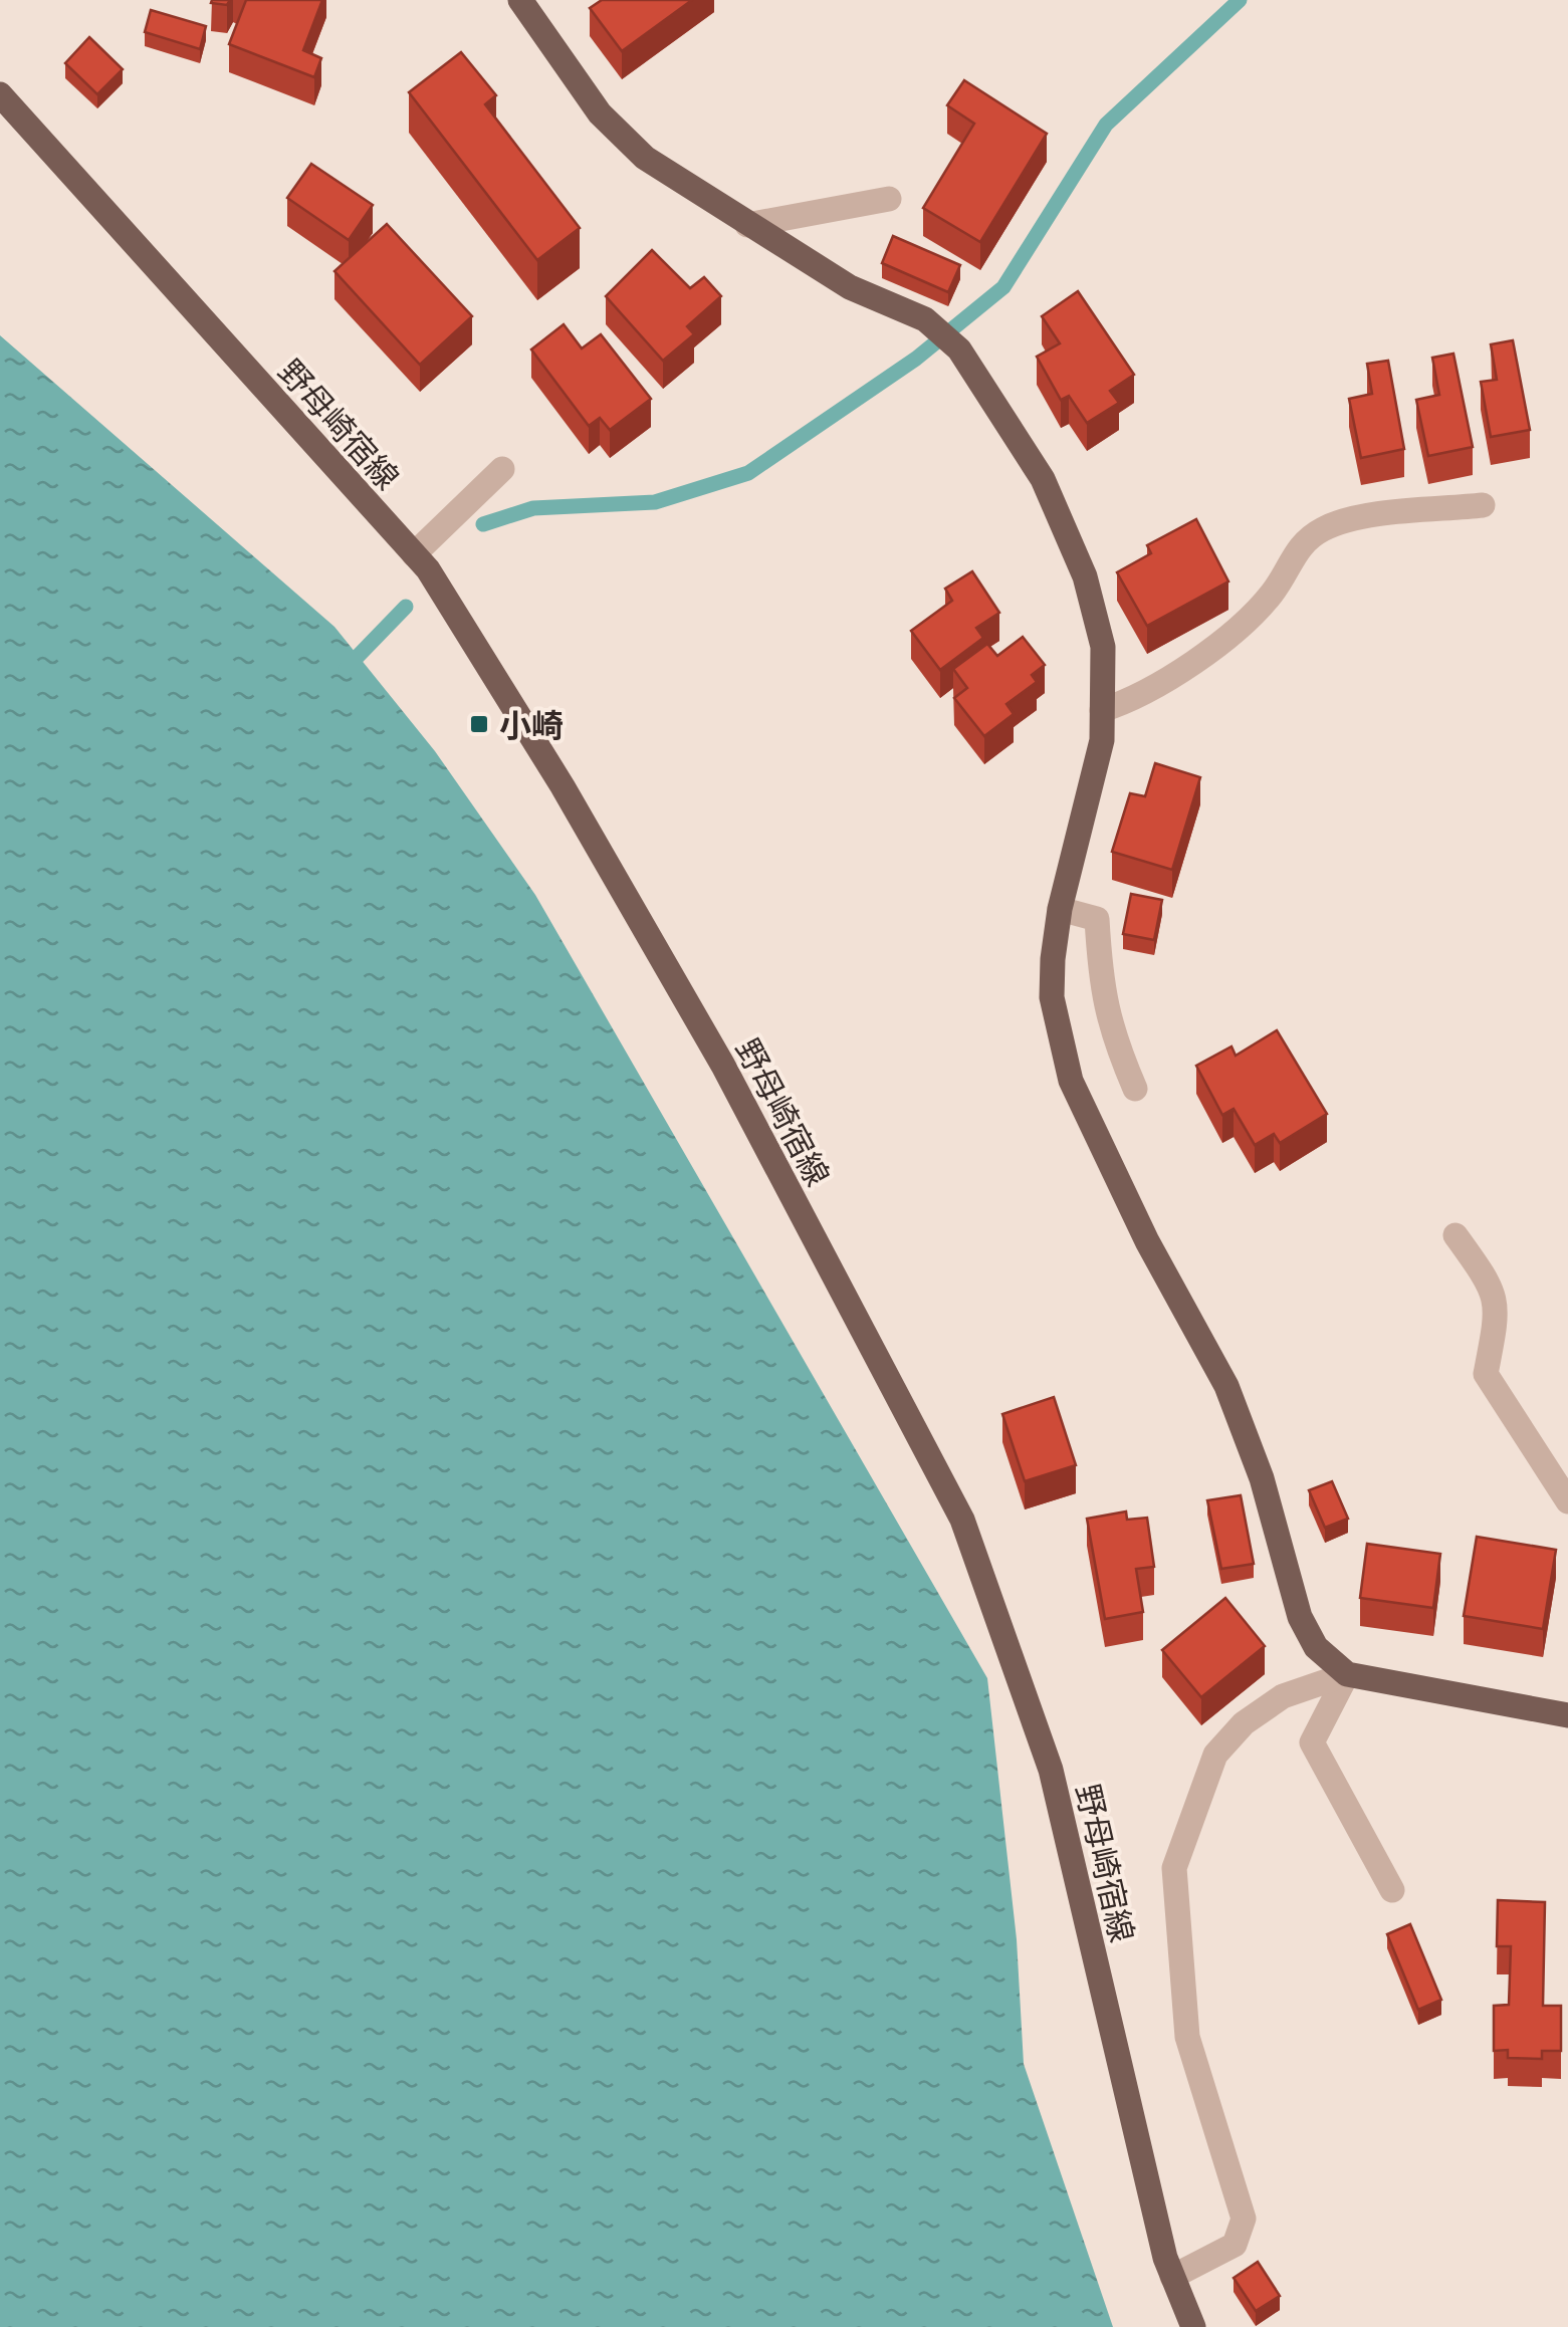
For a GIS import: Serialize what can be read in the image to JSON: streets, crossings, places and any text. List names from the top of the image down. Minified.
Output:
{"streets":{"main road":["野母崎宿線"]},"places":{"transit":["小崎"]}}
